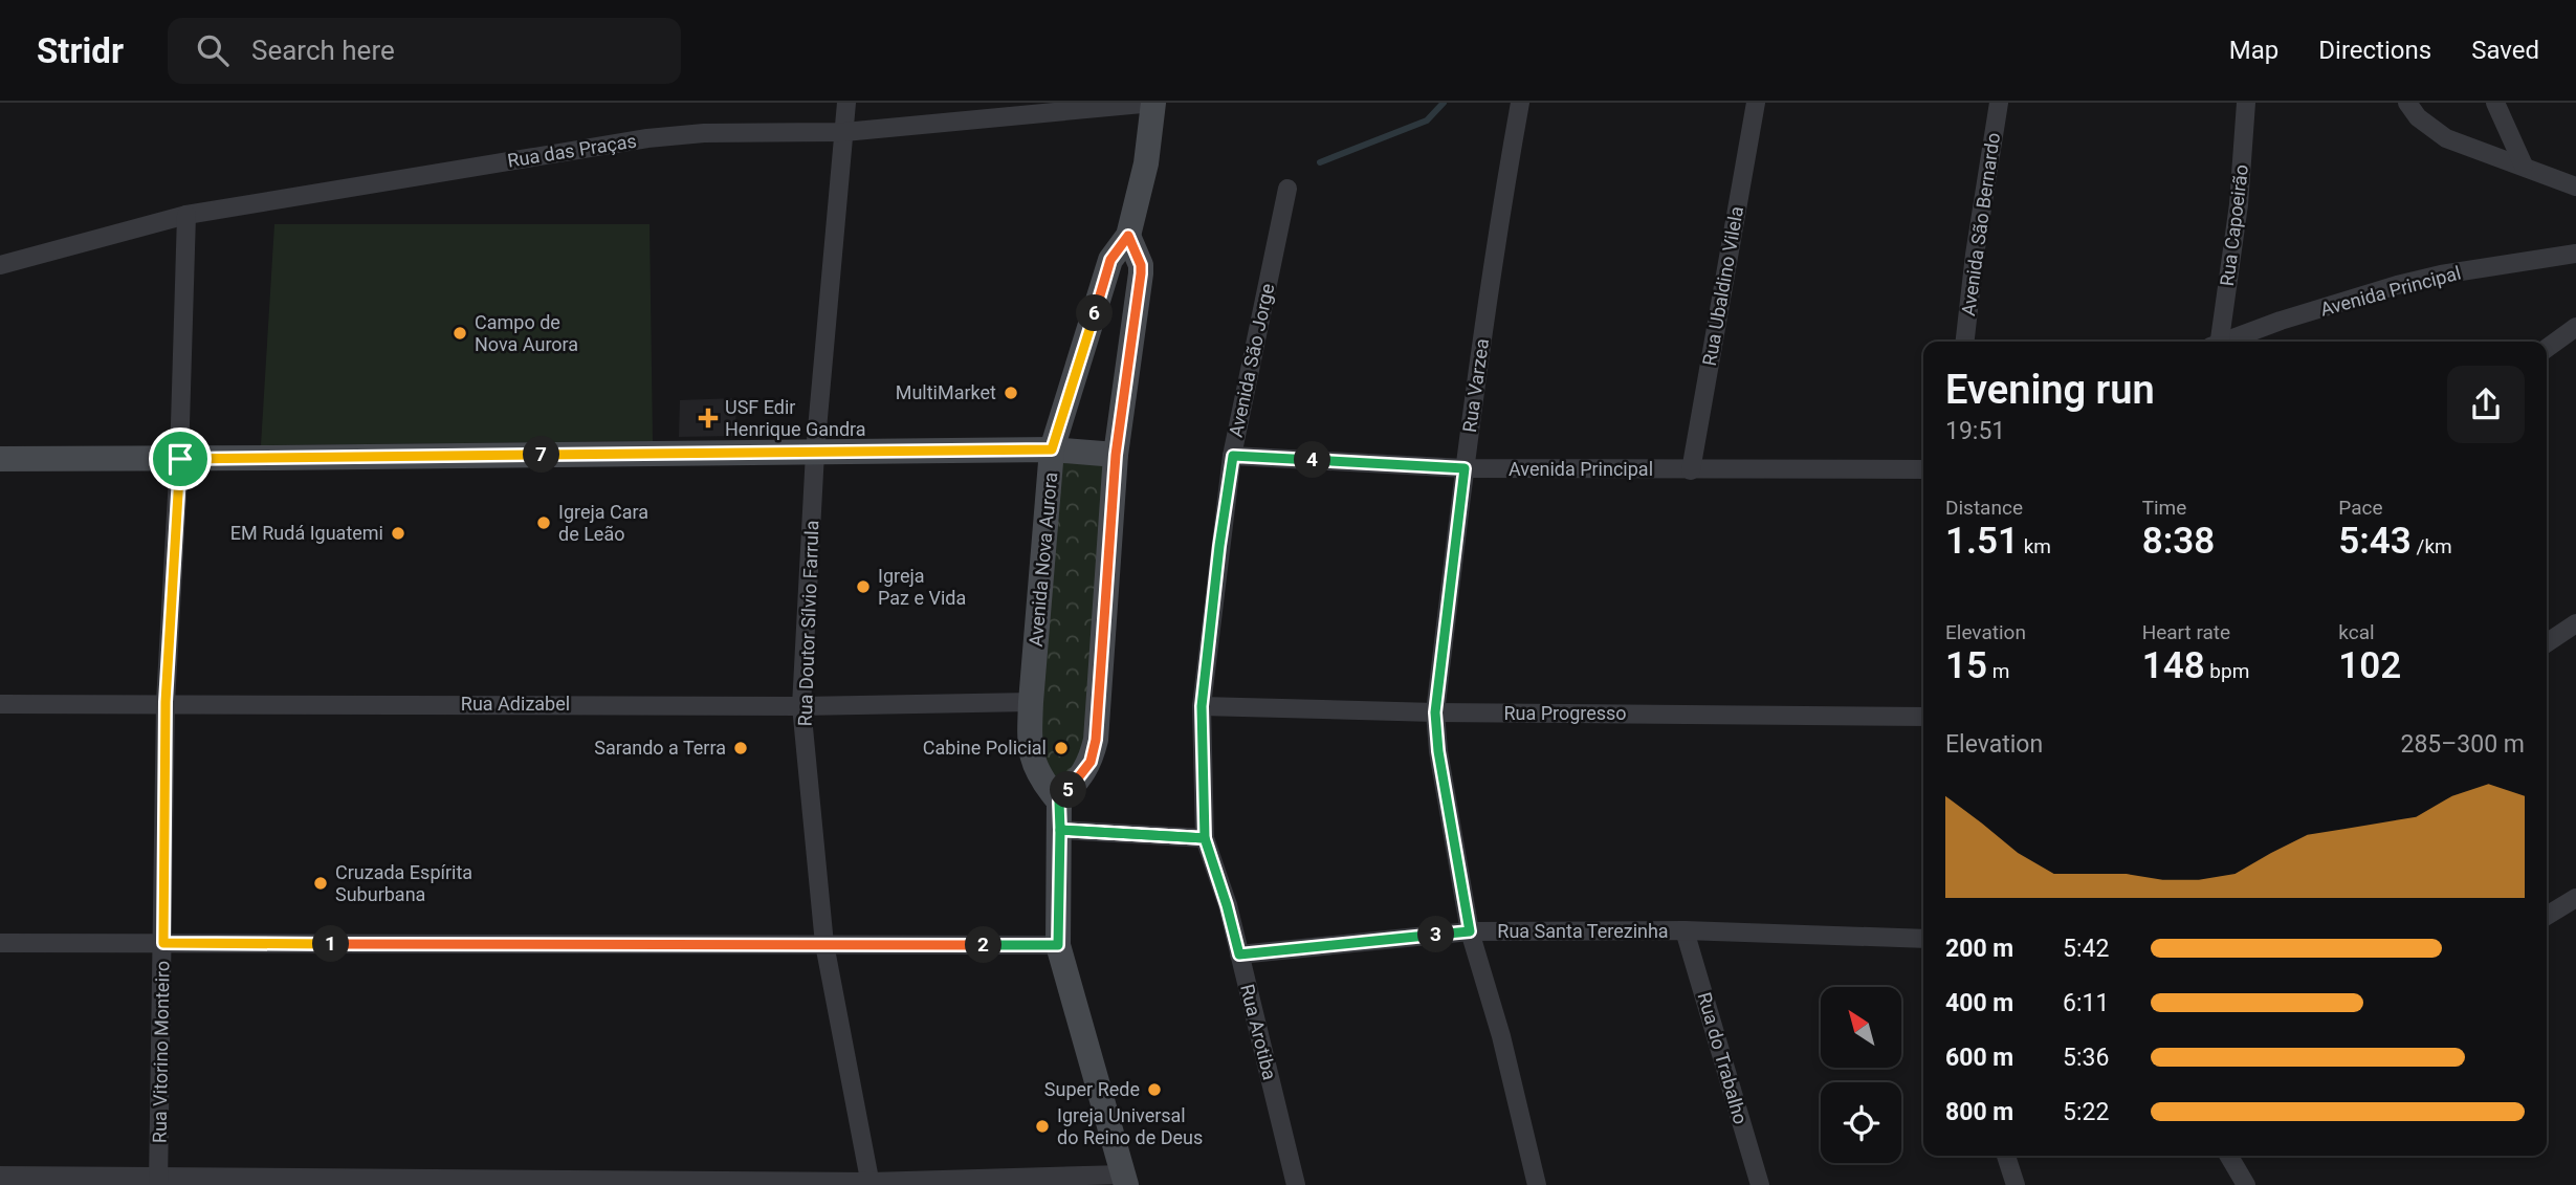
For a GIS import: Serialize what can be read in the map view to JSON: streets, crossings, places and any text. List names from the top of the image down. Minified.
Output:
{"streets":{"street":["Rua das Praças","Avenida São Bernardo","Rua Capoeirão","Rua Ubaldino Vilela","Avenida Principal","Avenida São Jorge","Rua Varzea","Avenida Nova Aurora","Rua Doutor Sílvio Farrula","Rua Adizabel","Rua Progresso","Rua Santa Terezinha","Rua Arotiba","Rua Vitorino Monteiro","Rua do Trabalho"]},"crossings":[["Rua das Praças","Avenida Nova Aurora"],["Rua das Praças","Rua Doutor Sílvio Farrula"],["Rua das Praças","Rua Vitorino Monteiro"],["Rua Ubaldino Vilela","Avenida Principal"],["Avenida Principal","Avenida São Jorge"],["Avenida Principal","Rua Varzea"],["Avenida São Jorge","Rua Progresso"],["Avenida São Jorge","Rua Arotiba"],["Rua Varzea","Rua Progresso"],["Rua Varzea","Rua Santa Terezinha"],["Avenida Nova Aurora","Rua Adizabel"],["Rua Doutor Sílvio Farrula","Rua Adizabel"],["Rua Adizabel","Rua Vitorino Monteiro"],["Rua Progresso","Rua Arotiba"],["Rua Santa Terezinha","Rua Arotiba"],["Rua Santa Terezinha","Rua do Trabalho"]],"places":{"other":["Campo de Nova Aurora","MultiMarket","Igreja Cara de Leão","EM Rudá Iguatemi","Igreja Paz e Vida","Sarando a Terra","Cabine Policial","Cruzada Espírita Suburbana","Super Rede","Igreja Universal do Reino de Deus"],"health":["USF Edir Henrique Gandra"]},"north":"top left","page":{"header":"Stridr","search":"Search here","nav":["Map","Directions","Saved"],"pins":["6","7","4","5","3","1","2"],"heading":["Evening run","19:51"],"stats":[["Distance","1.51 km"],["Time","8:38"],["Pace","5:43 /km"],["Elevation","15 m"],["Heart rate","148 bpm"],["kcal","102"]],"chart":["Elevation","285–300 m"],"list":[{"name":"200 m","note":"5:42"},{"name":"400 m","note":"6:11"},{"name":"600 m","note":"5:36"},{"name":"800 m","note":"5:22"}]}}
